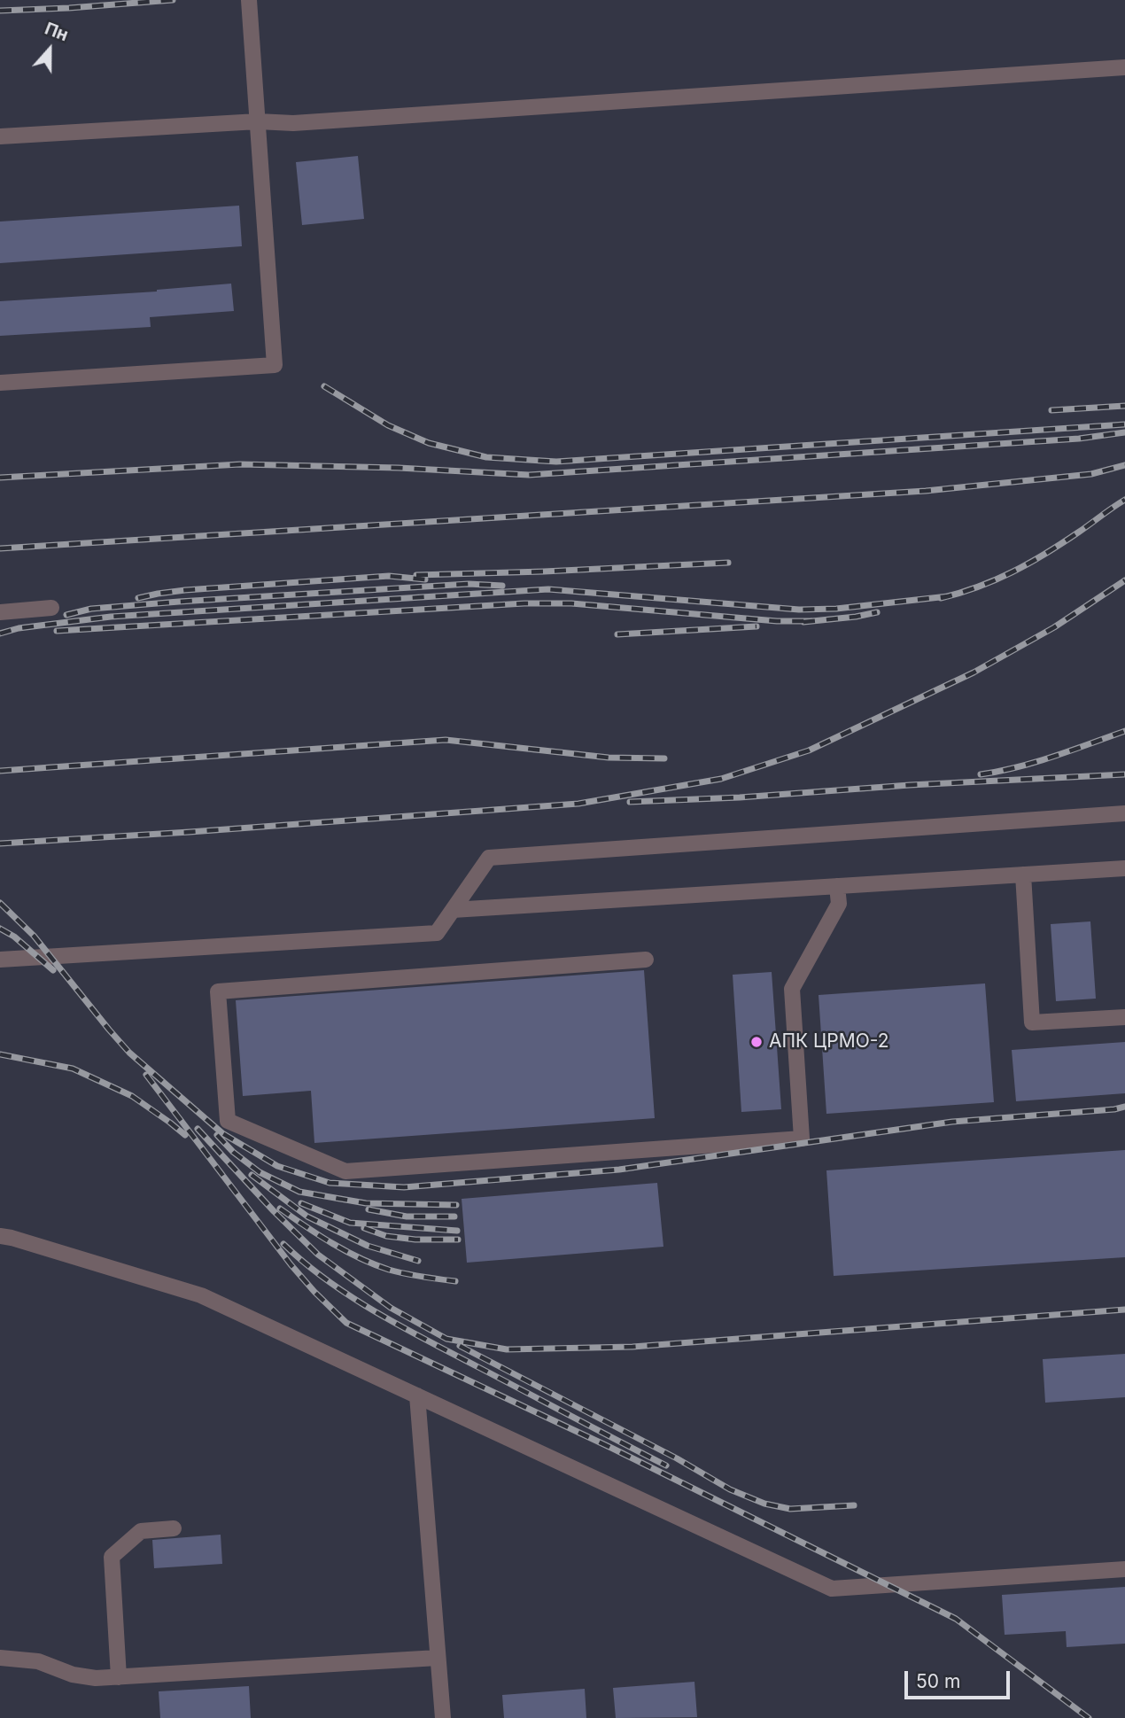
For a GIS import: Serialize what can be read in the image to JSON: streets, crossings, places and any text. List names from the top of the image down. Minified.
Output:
{"places":["АПК ЦРМО-2"],"scale_bar":"50 m","north":"top"}
